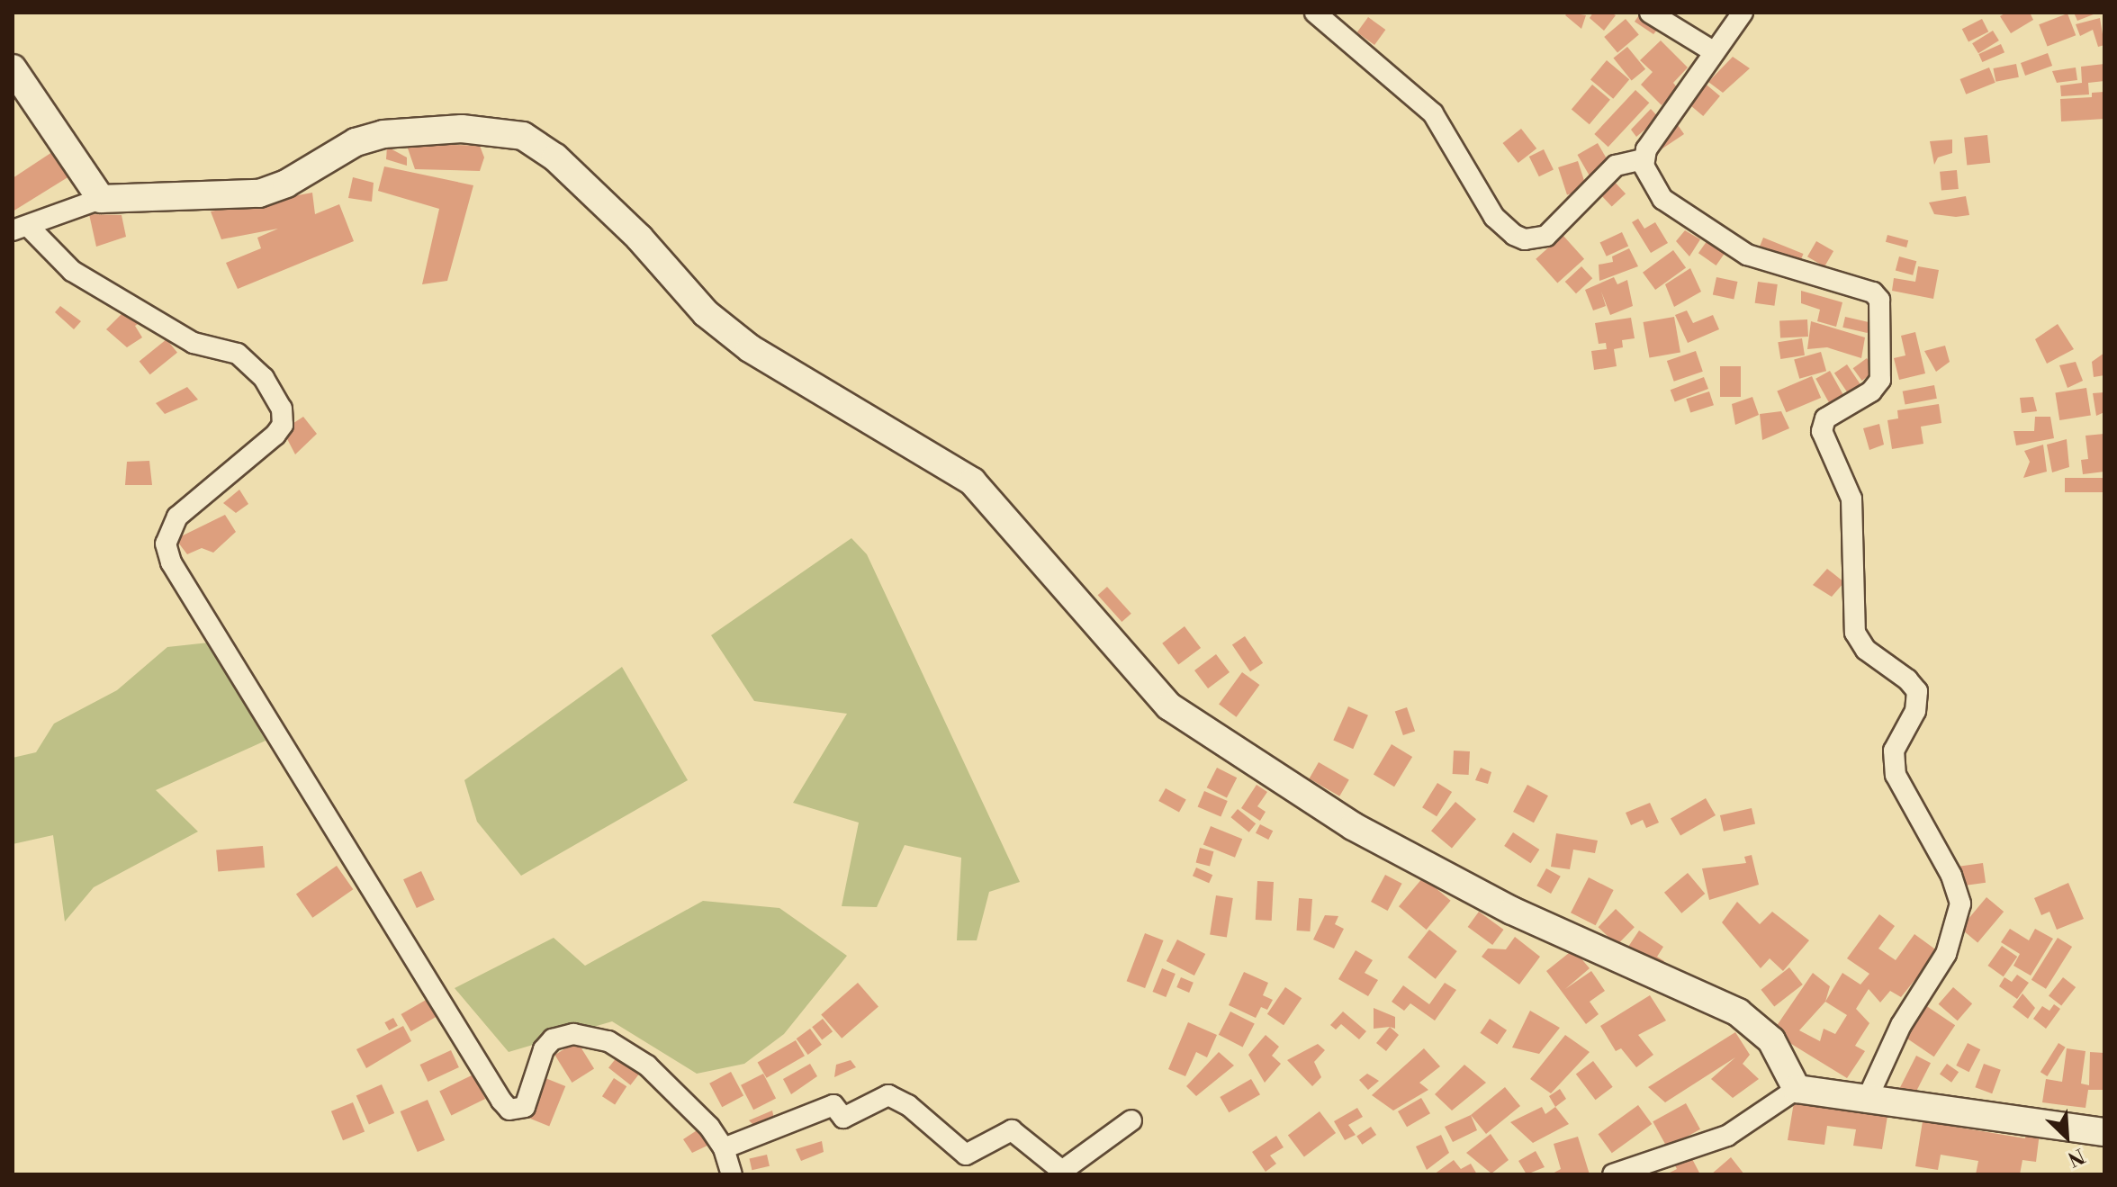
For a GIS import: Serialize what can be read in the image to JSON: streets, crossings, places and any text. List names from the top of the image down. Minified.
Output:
{"north":"bottom right"}
